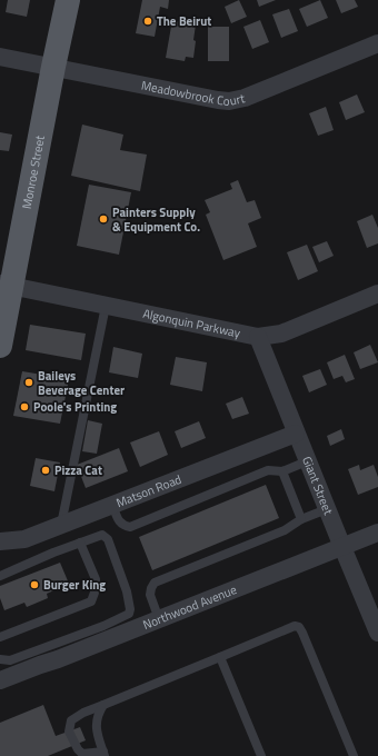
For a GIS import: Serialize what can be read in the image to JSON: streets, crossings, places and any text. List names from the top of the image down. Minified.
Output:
{"streets":{"main road":["Monroe Street"],"street":["Meadowbrook Court","Algonquin Parkway","Giant Street","Matson Road","Northwood Avenue"]},"crossings":[["Meadowbrook Court","Monroe Street"],["Monroe Street","Algonquin Parkway"],["Algonquin Parkway","Giant Street"],["Giant Street","Matson Road"],["Giant Street","Northwood Avenue"]],"places":["The Beirut","Painters Supply & Equipment Co.","Baileys Beverage Center","Poole's Printing","Pizza Cat","Burger King"]}
